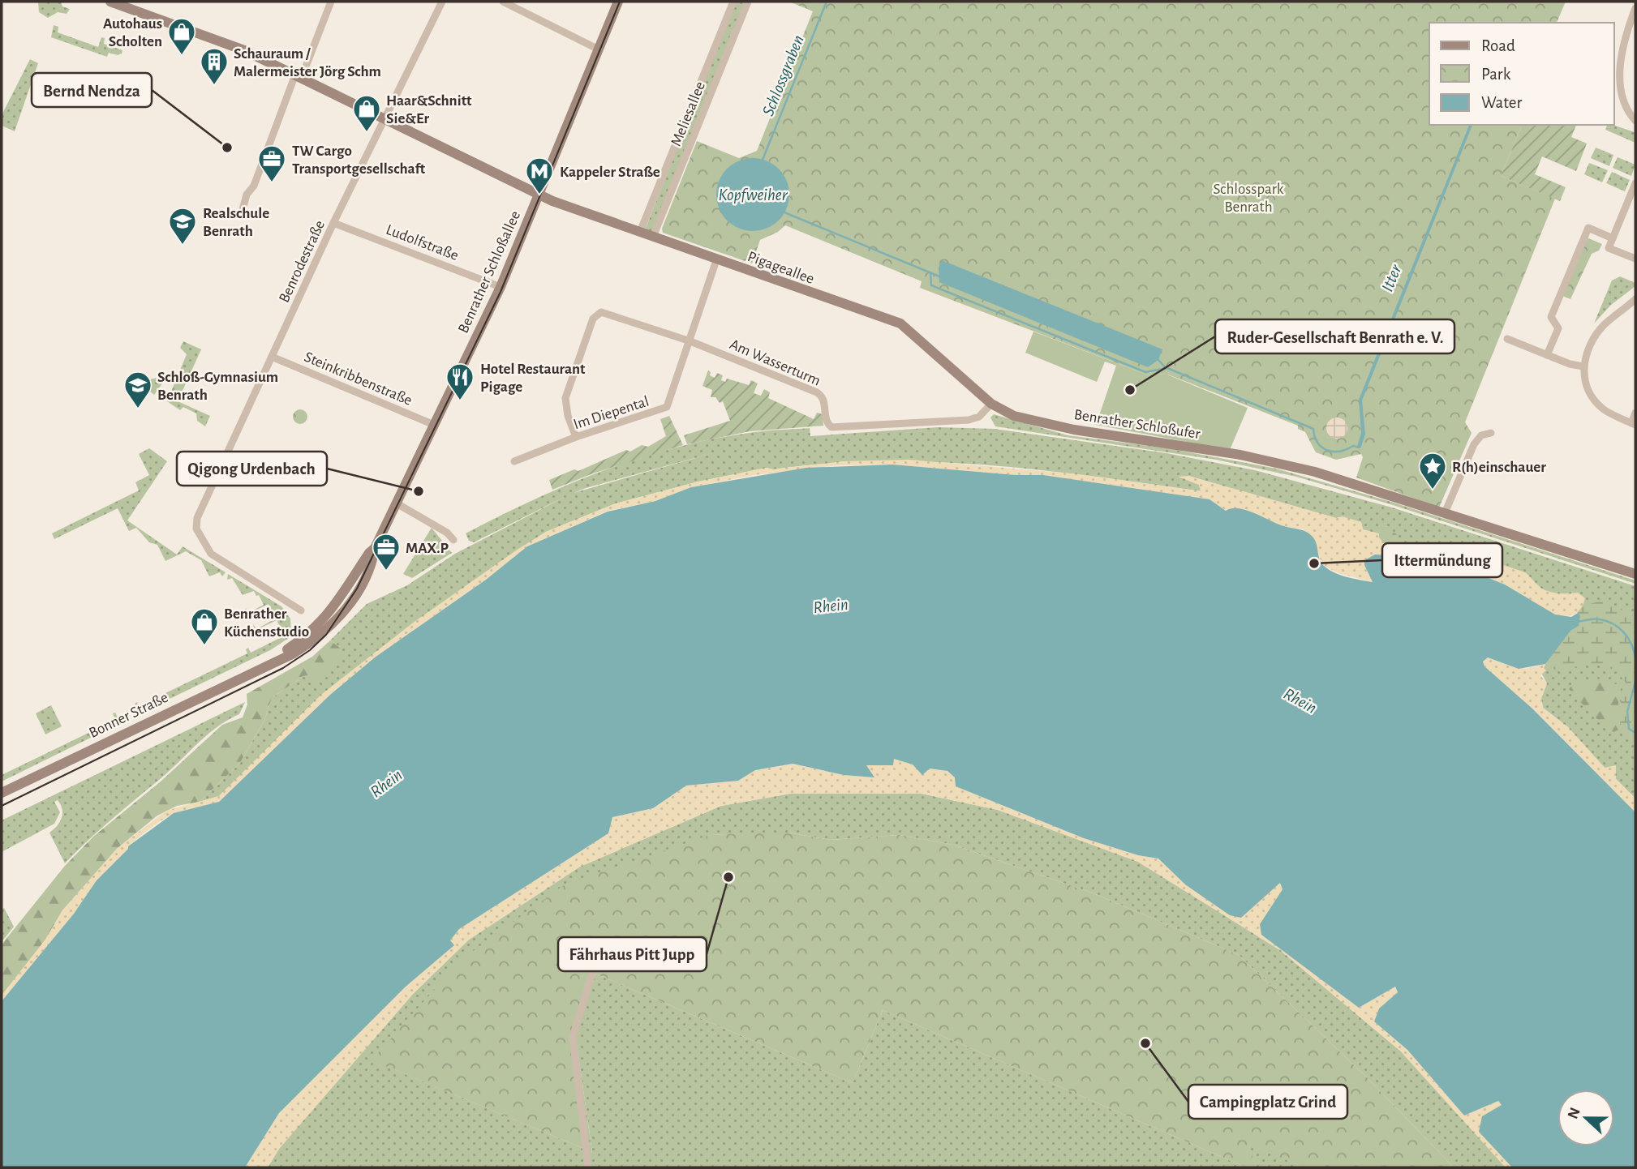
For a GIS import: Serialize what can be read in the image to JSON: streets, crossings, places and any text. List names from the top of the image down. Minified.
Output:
{"streets":{"street":["Meliesallee","Ludolfstraße","Benrodestraße","Pigageallee","Benrather Schloßallee","Am Wasserturm","Steinkribbenstraße","Im Diepental","Benrather Schloßufer","Bonner Straße"]},"crossings":[["Meliesallee","Pigageallee"],["Ludolfstraße","Benrodestraße"],["Ludolfstraße","Benrather Schloßallee"],["Benrodestraße","Steinkribbenstraße"],["Pigageallee","Benrather Schloßallee"],["Pigageallee","Am Wasserturm"],["Pigageallee","Im Diepental"],["Pigageallee","Benrather Schloßufer"],["Benrather Schloßallee","Steinkribbenstraße"],["Benrather Schloßallee","Bonner Straße"],["Am Wasserturm","Im Diepental"],["Am Wasserturm","Benrather Schloßufer"]],"water":["Schlossgraben","Kopfweiher","Itter","Rhein"],"parks":["Schlosspark Benrath"],"places":{"shop":["Autohaus Scholten","Haar&Schnitt Sie&Er","Benrather Küchenstudio"],"building":["Schauraum / Malermeister Jörg Schm"],"other":["Bernd Nendza","Ruder-Gesellschaft Benrath e. V.","Qigong Urdenbach","Ittermündung","Fährhaus Pitt Jupp","Campingplatz Grind"],"office":["TW Cargo Transportgesellschaft","MAX.P"],"metro station":["Kappeler Straße"],"school or university":["Realschule Benrath","Schloß-Gymnasium Benrath"],"restaurant":["Hotel Restaurant Pigage"],"place":["R(h)einschauer"]},"legend":["Road","Park","Water"],"north":"left"}
